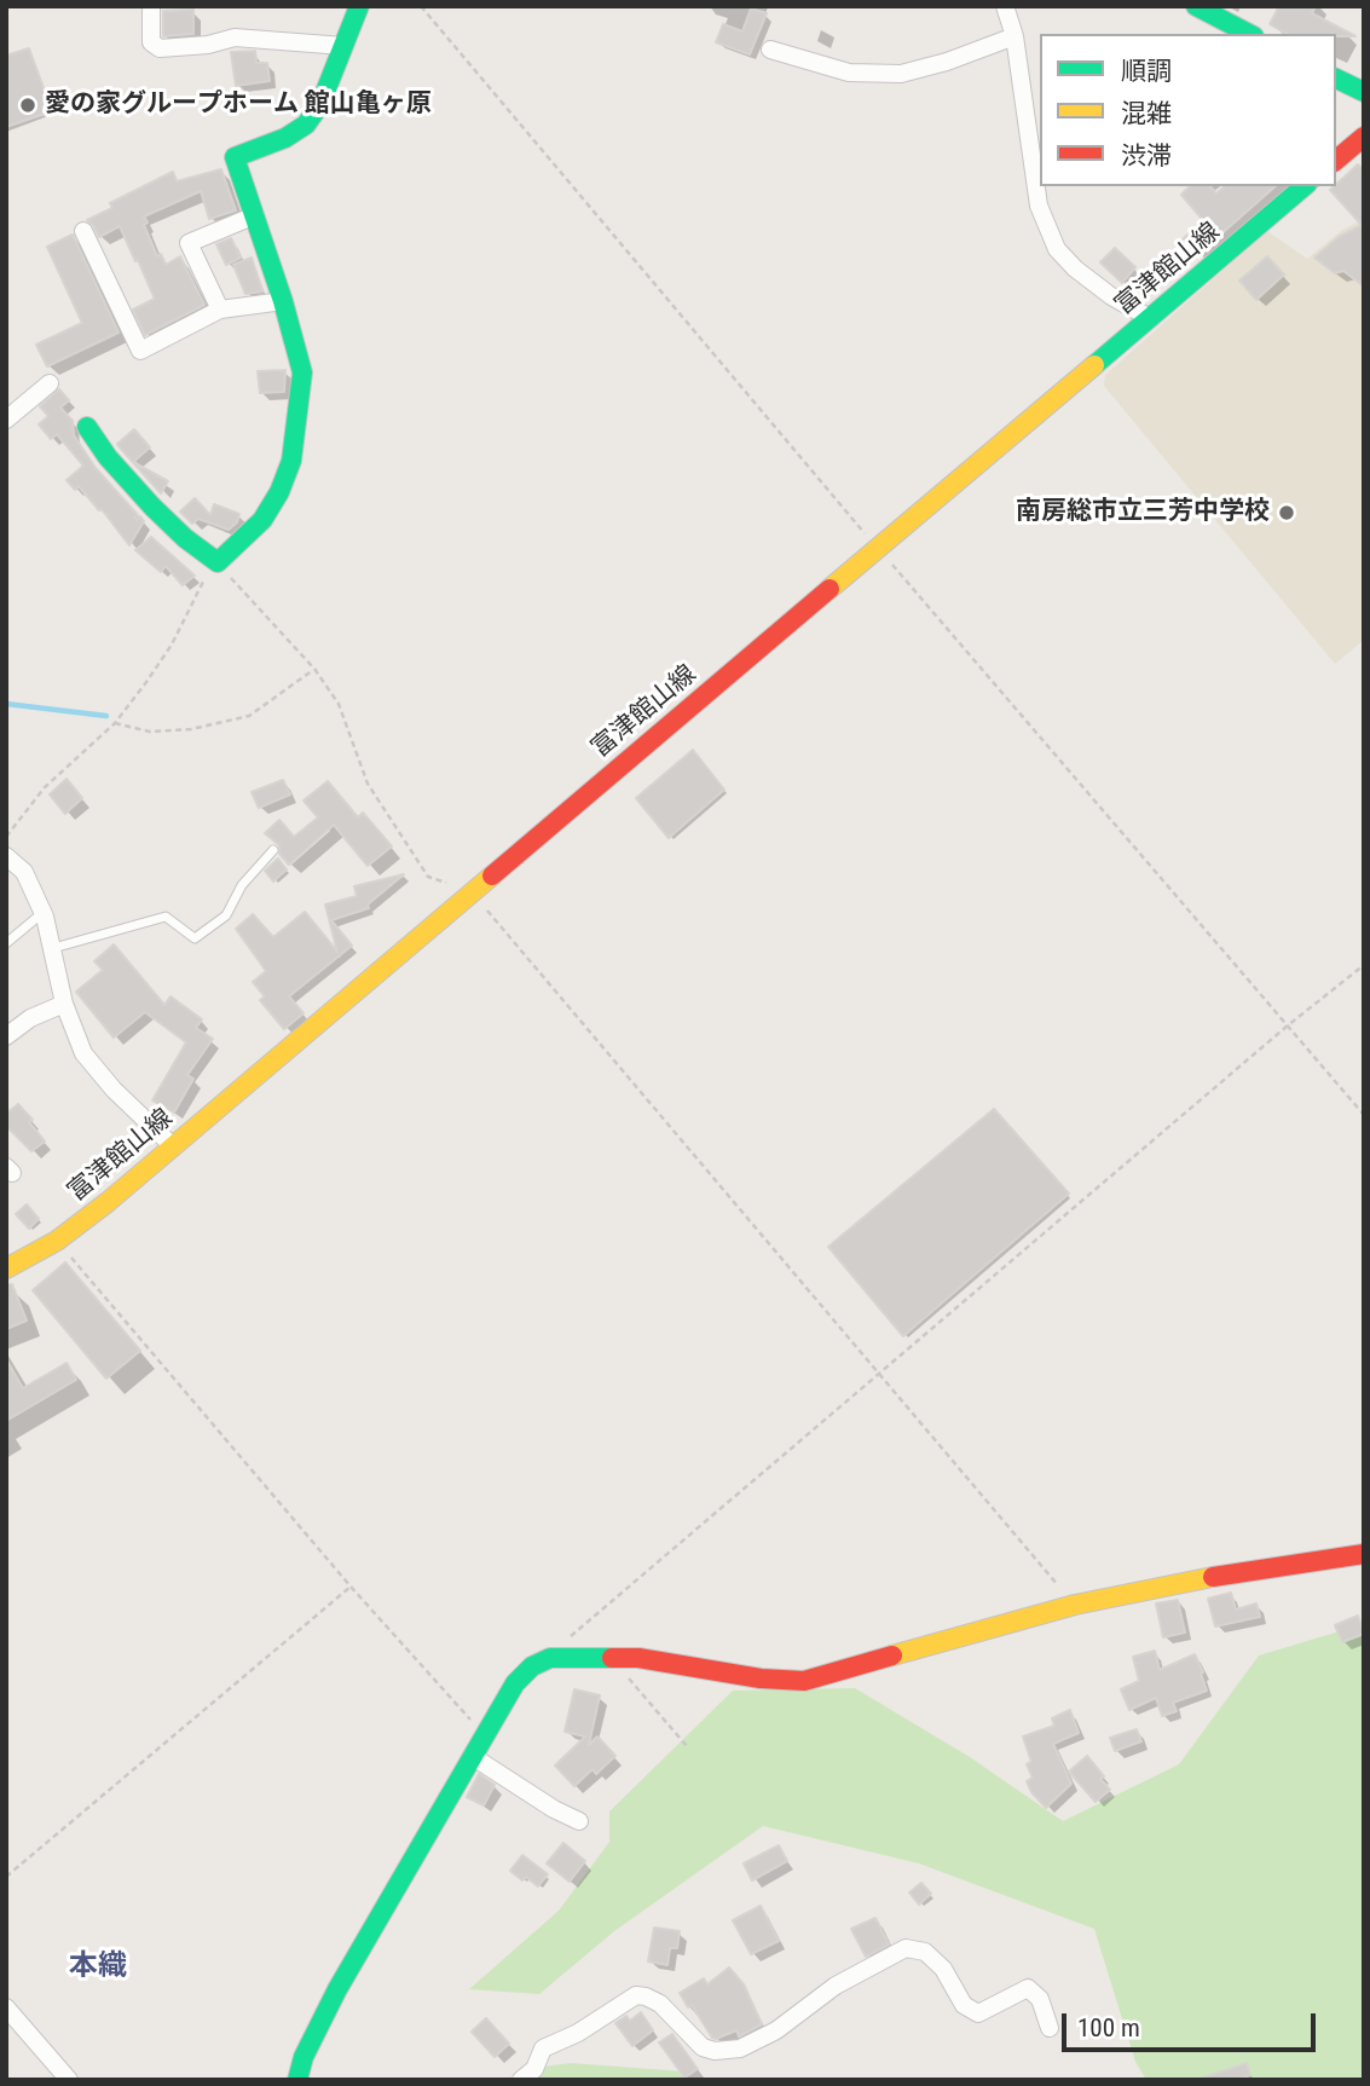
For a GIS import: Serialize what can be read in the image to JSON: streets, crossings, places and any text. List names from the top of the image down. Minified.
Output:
{"streets":{"street":["富津館山線"]},"districts":["本織"],"places":["愛の家グループホーム 館山亀ヶ原","南房総市立三芳中学校"],"legend":["順調","混雑","渋滞"],"scale_bar":"100 m"}
